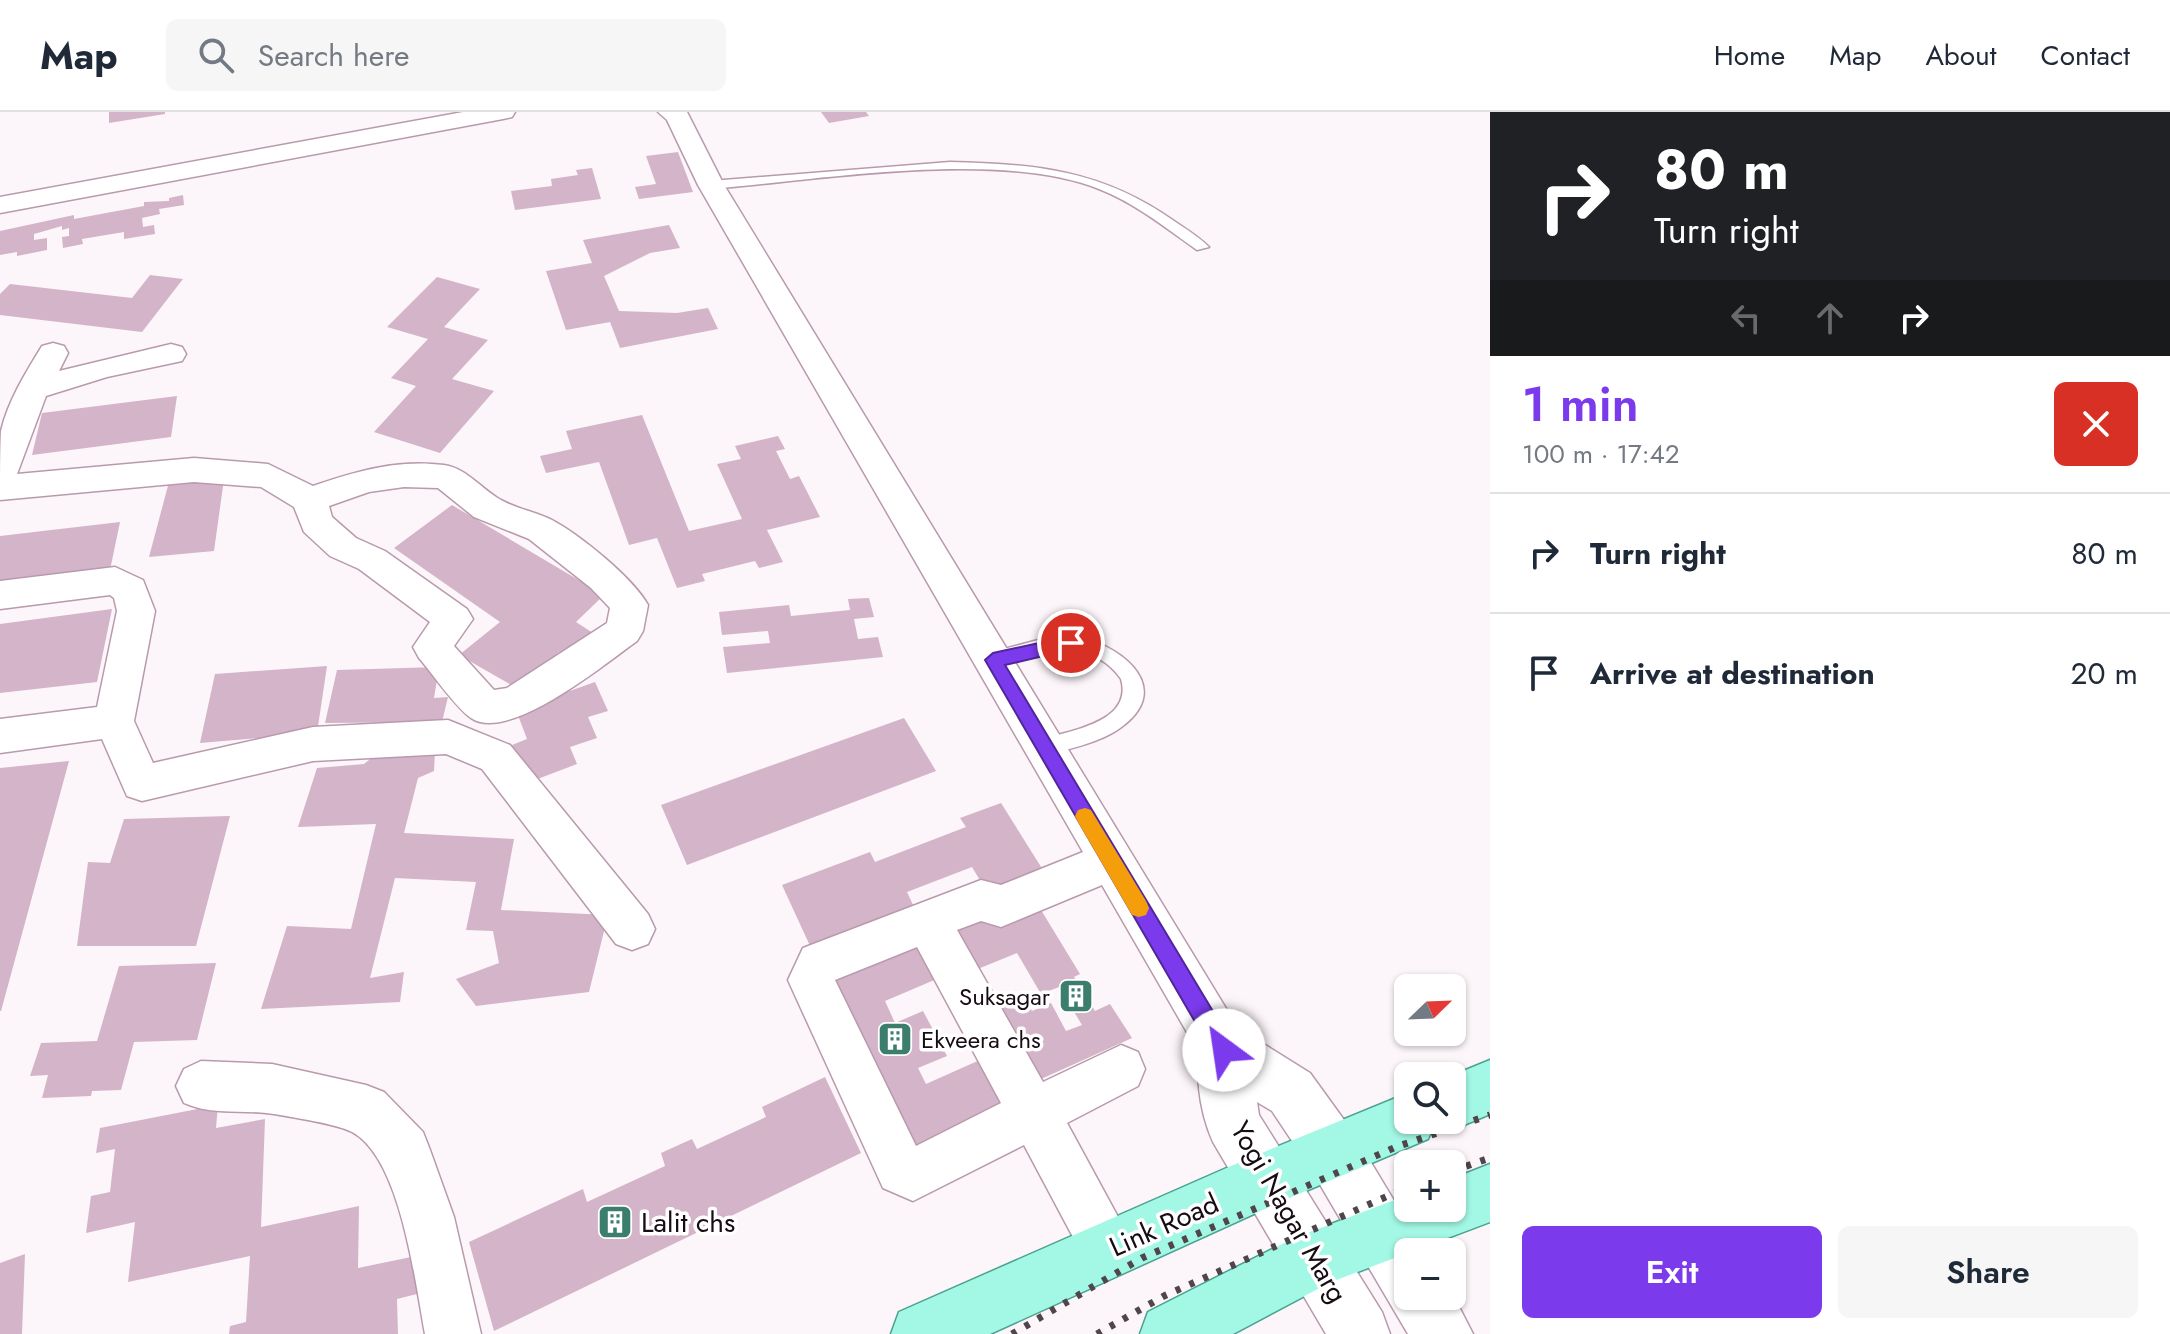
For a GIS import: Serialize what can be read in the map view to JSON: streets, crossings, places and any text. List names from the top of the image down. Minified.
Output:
{"streets":{"main road":["Link Road"],"street":["Yogi Nagar Marg"]},"crossings":[["Yogi Nagar Marg","Link Road"]],"places":{"building":["Suksagar","Ekveera chs","Lalit chs"]},"north":"top right","page":{"header":"Map","search":"Search here","nav":["Home","Map","About","Contact"],"turn":["80 m","Turn right"],"heading":["1 min","100 m · 17:42"],"list":[{"name":"Turn right","value":"80 m"},{"name":"Arrive at destination","value":"20 m"}],"map_buttons":["+","−"],"buttons":["Exit","Share"]}}
